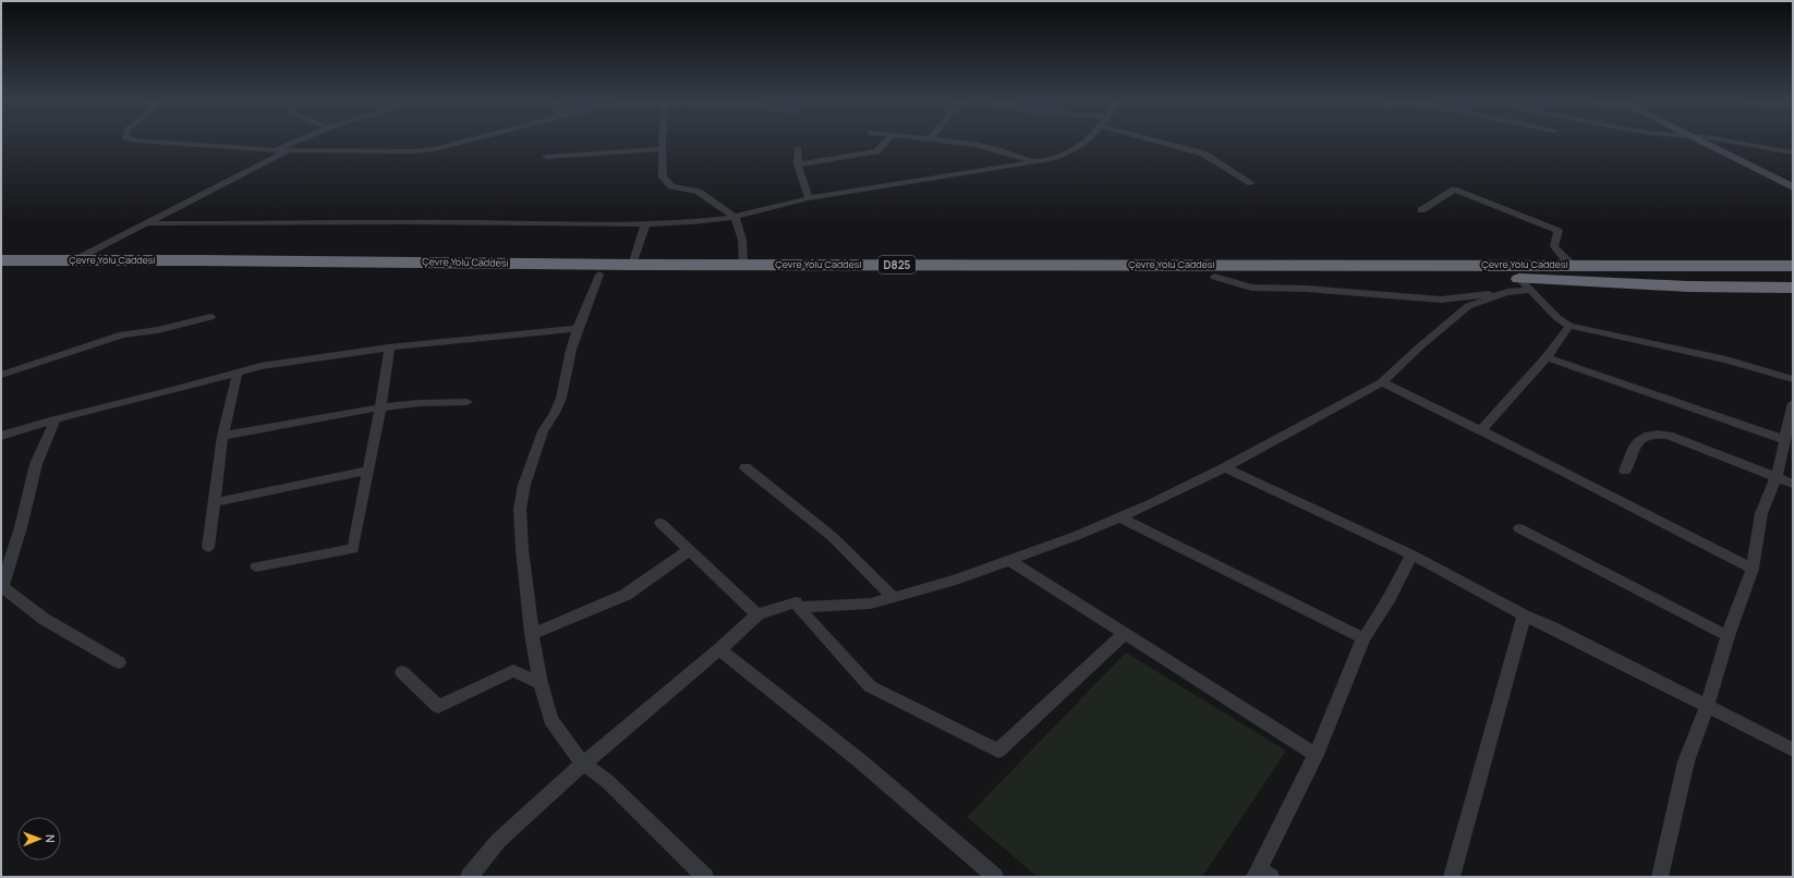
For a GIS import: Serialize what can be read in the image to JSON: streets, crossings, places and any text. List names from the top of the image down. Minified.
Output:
{"streets":{"highway":["Çevre Yolu Caddesi","D825"]},"north":"right"}
